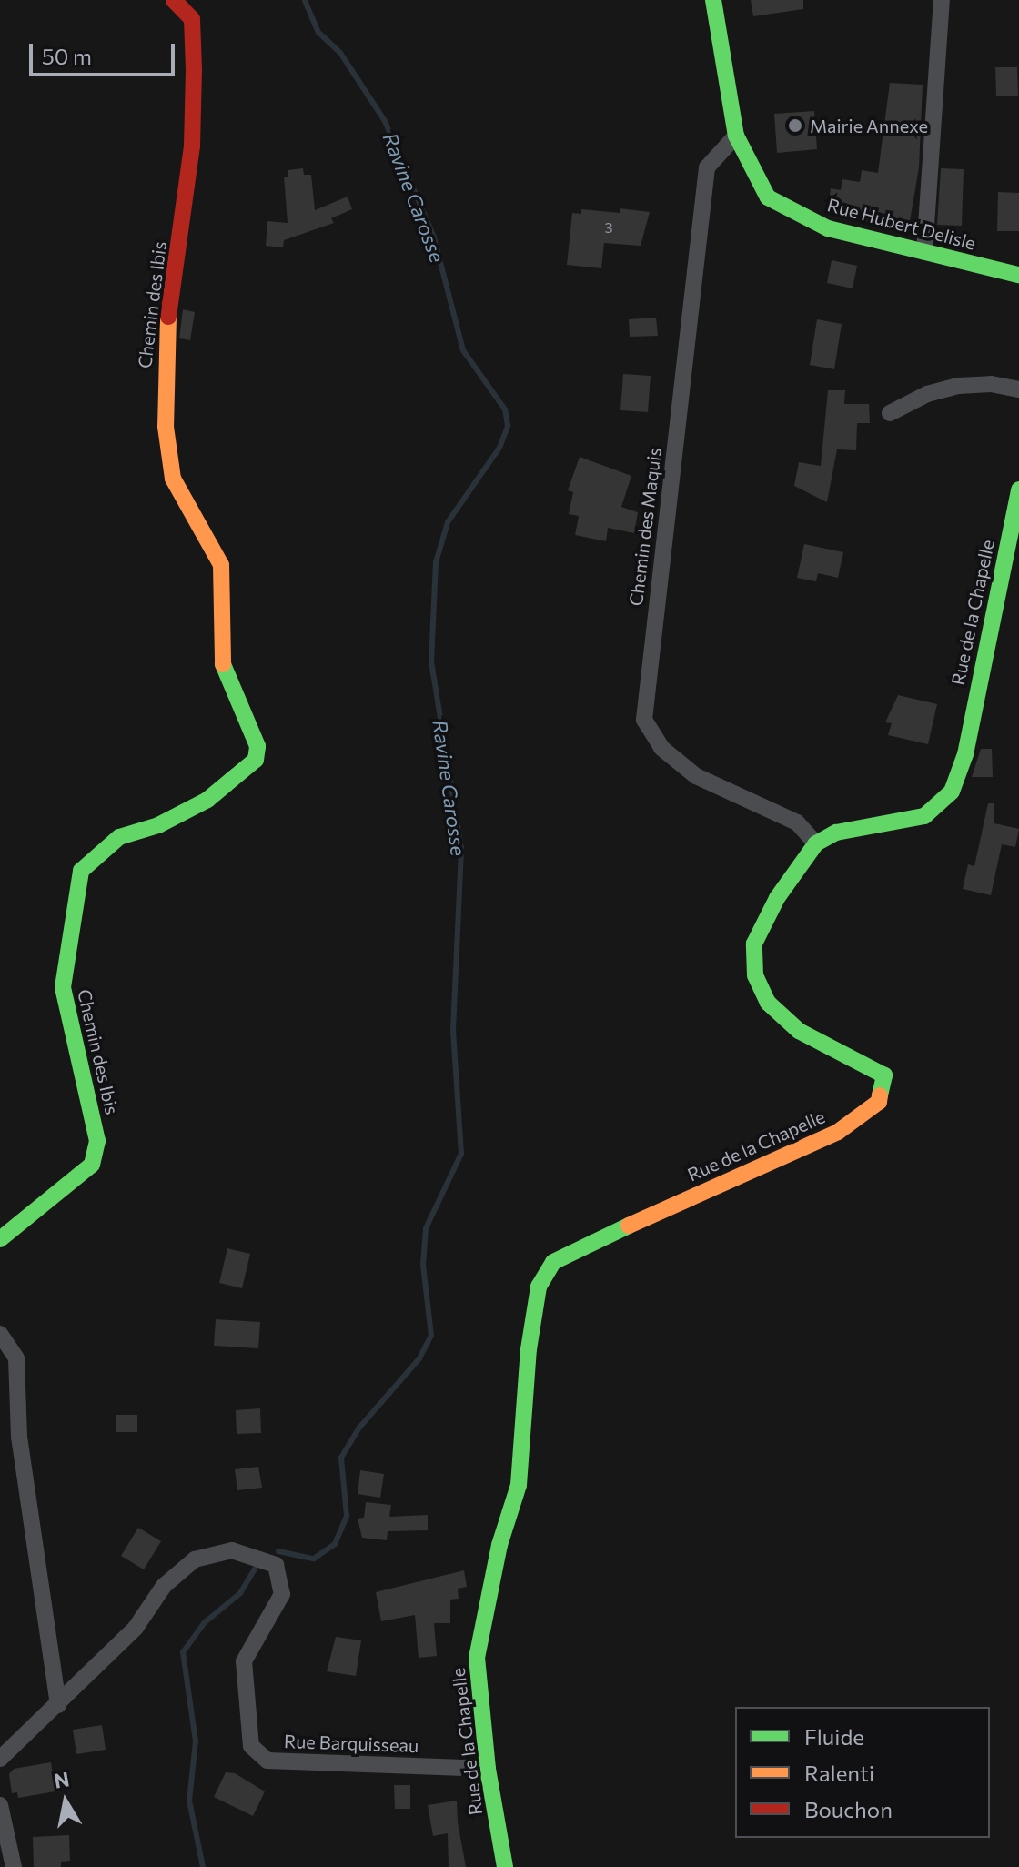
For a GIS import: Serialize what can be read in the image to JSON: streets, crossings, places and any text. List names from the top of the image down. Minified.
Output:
{"streets":{"street":["Rue Hubert Delisle","Chemin des Ibis","Chemin des Maquis","Rue de la Chapelle","Rue Barquisseau"]},"crossings":[["Rue Hubert Delisle","Chemin des Maquis"],["Chemin des Maquis","Rue de la Chapelle"],["Rue de la Chapelle","Rue Barquisseau"]],"water":["Ravine Carosse"],"places":["Mairie Annexe"],"house_numbers":["3"],"legend":["Fluide","Ralenti","Bouchon"],"scale_bar":"50 m","north":"top"}
